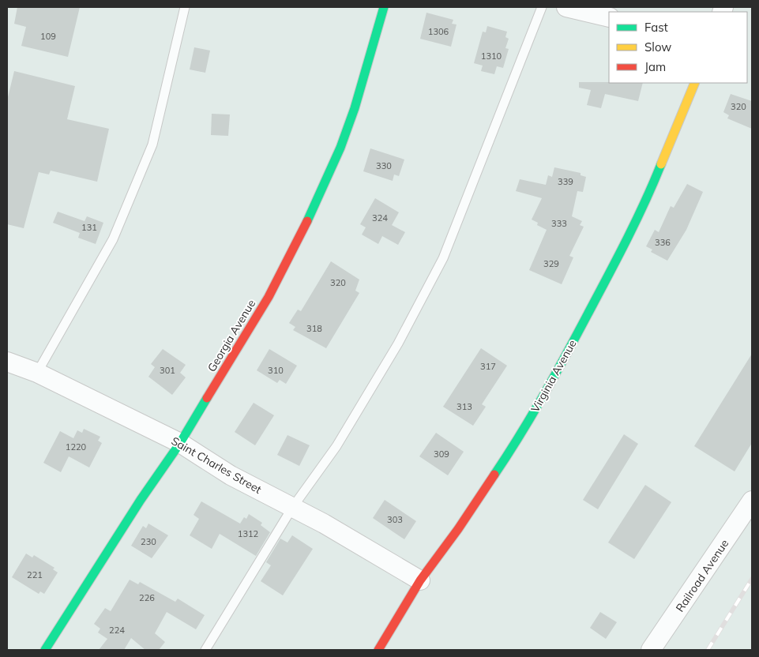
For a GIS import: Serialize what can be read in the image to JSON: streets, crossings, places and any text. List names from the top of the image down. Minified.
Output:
{"streets":{"street":["Georgia Avenue","Virginia Avenue","Saint Charles Street","Railroad Avenue"]},"crossings":[["Georgia Avenue","Saint Charles Street"],["Virginia Avenue","Saint Charles Street"]],"house_numbers":["1306","109","1310","320","330","339","324","333","131","336","329","320","318","317","301","310","313","1220","309","303","1312","230","221","226","224"],"legend":["Fast","Slow","Jam"]}
